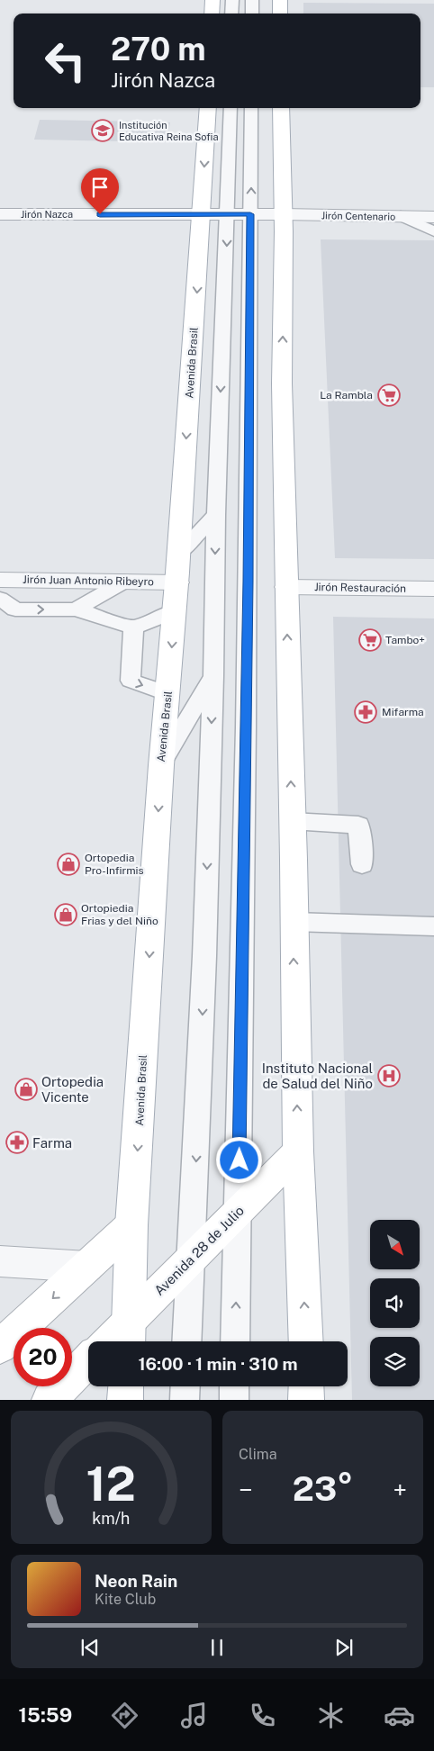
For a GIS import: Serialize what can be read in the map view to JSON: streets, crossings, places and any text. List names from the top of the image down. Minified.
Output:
{"streets":{"main road":["Avenida Brasil","Avenida 28 de Julio"],"street":["Jirón Nazca","Jirón Centenario","Jirón Juan Antonio Ribeyro","Jirón Restauración"]},"crossings":[["Jirón Nazca","Jirón Centenario"],["Jirón Nazca","Avenida Brasil"],["Avenida Brasil","Jirón Juan Antonio Ribeyro"],["Avenida Brasil","Avenida 28 de Julio"]],"places":{"school or university":["Institución Educativa Reina Sofia"],"supermarket":["La Rambla","Tambo+"],"pharmacy":["Mifarma","Farma"],"shop":["Ortopedia Pro-Infirmis","Ortopiedia Frias y del Niño","Ortopedia Vicente"],"hospital":["Instituto Nacional de Salud del Niño"]},"north":"bottom right","page":{"turn":["270 m","Jirón Nazca"],"limit":"20","trip":"16:00 · 1 min · 310 m","tile":"Clima","heat":["−","23°","+"],"song":["Neon Rain","Kite Club"],"tabs":"15:59","gauge":["12","km/h"]}}
